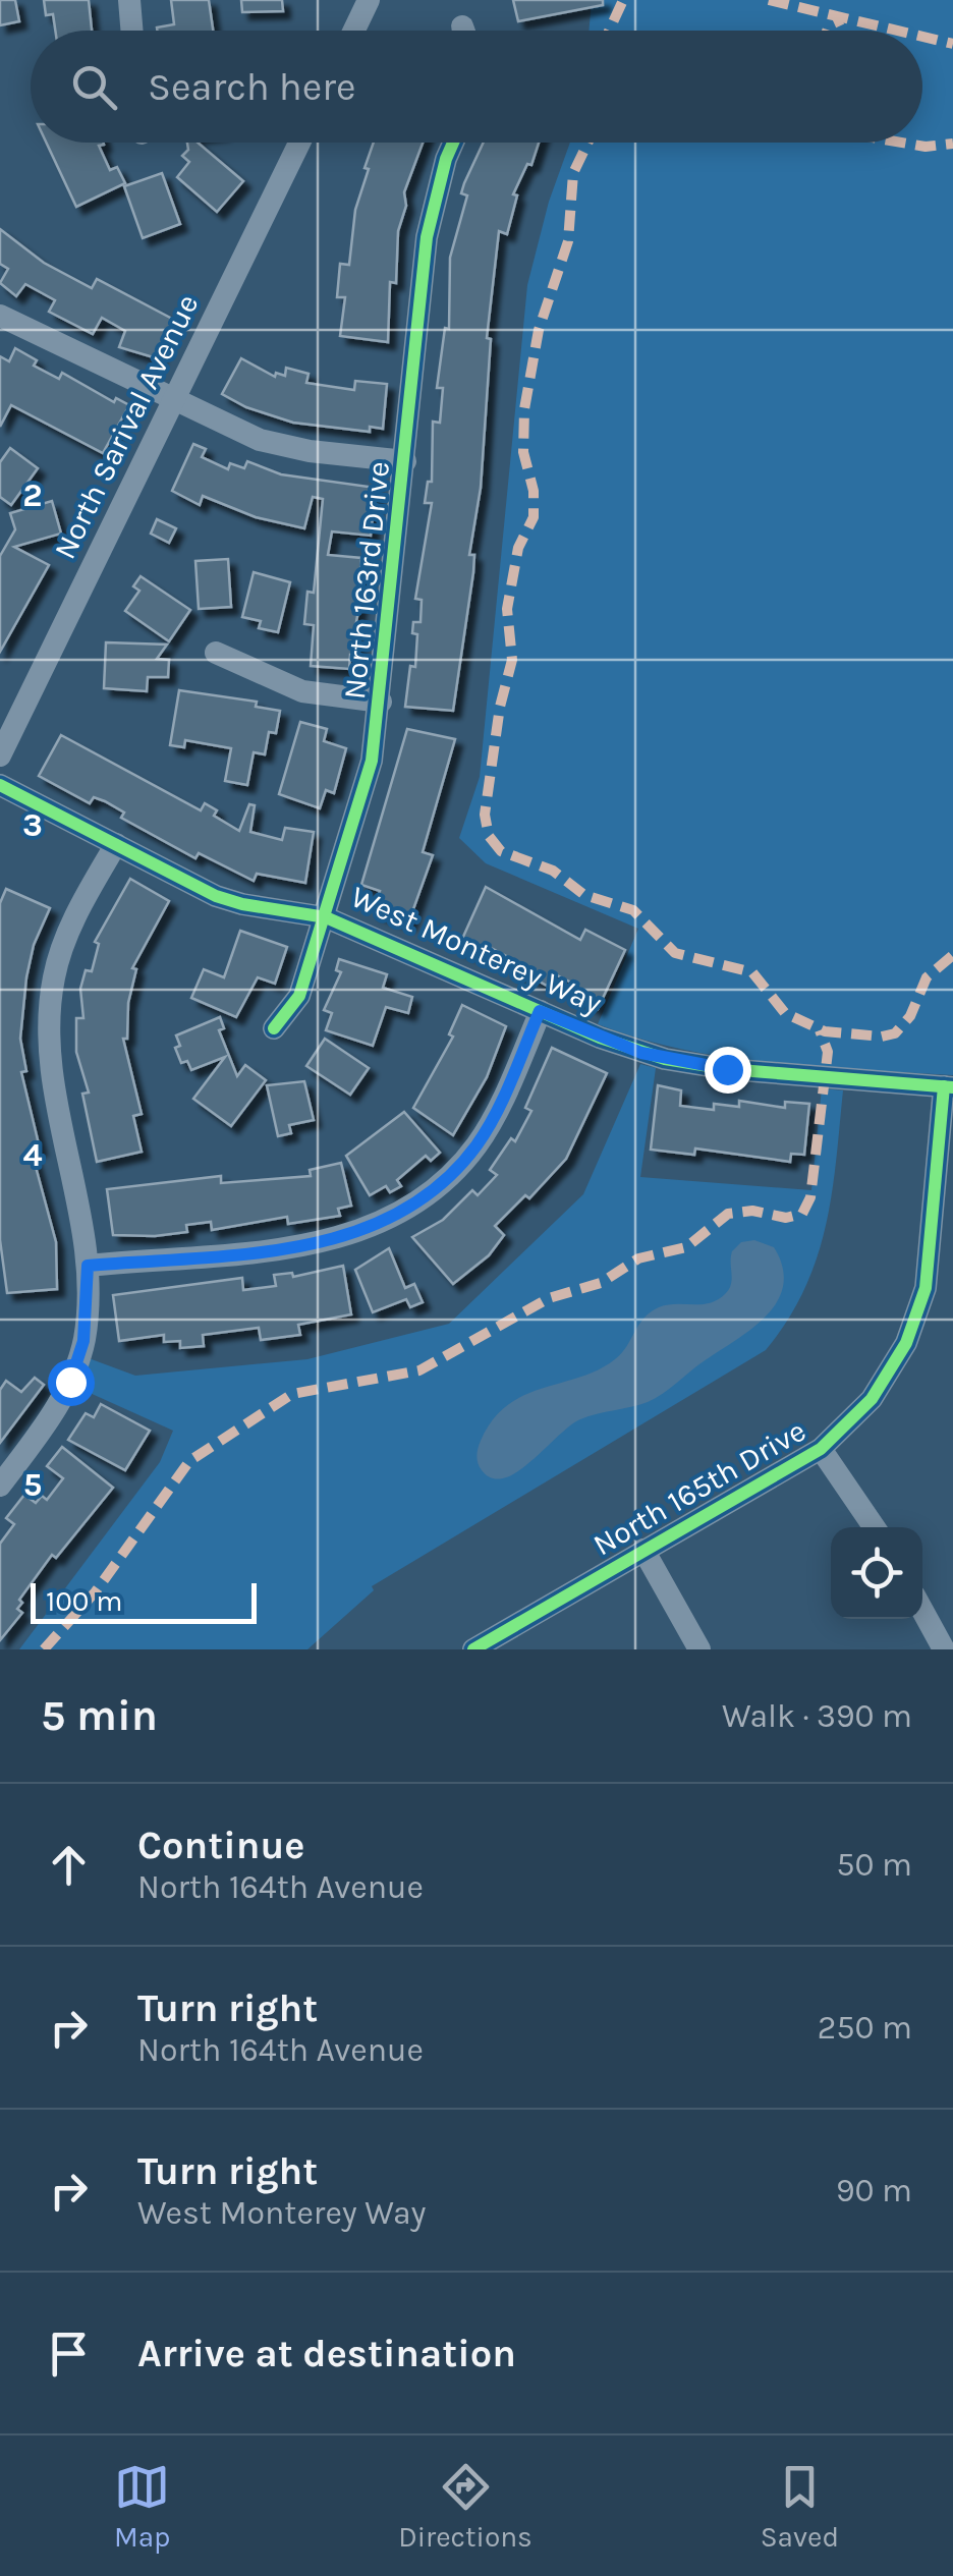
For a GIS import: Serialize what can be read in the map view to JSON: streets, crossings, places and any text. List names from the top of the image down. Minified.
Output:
{"streets":{"street":["North Sarival Avenue","North 163rd Drive","West Monterey Way","North 165th Drive"]},"crossings":[["North 163rd Drive","West Monterey Way"],["West Monterey Way","North 165th Drive"]],"scale_bar":"100 m","page":{"search":"Search here","scale":"100 m","heading":["5 min","Walk · 390 m"],"list":[["Continue","North 164th Avenue","50 m"],["Turn right","North 164th Avenue","250 m"],["Turn right","West Monterey Way","90 m"],"Arrive at destination"],"nav":["Map","Directions","Saved"]},"grid":{"rows":["2","3","4","5"]}}
